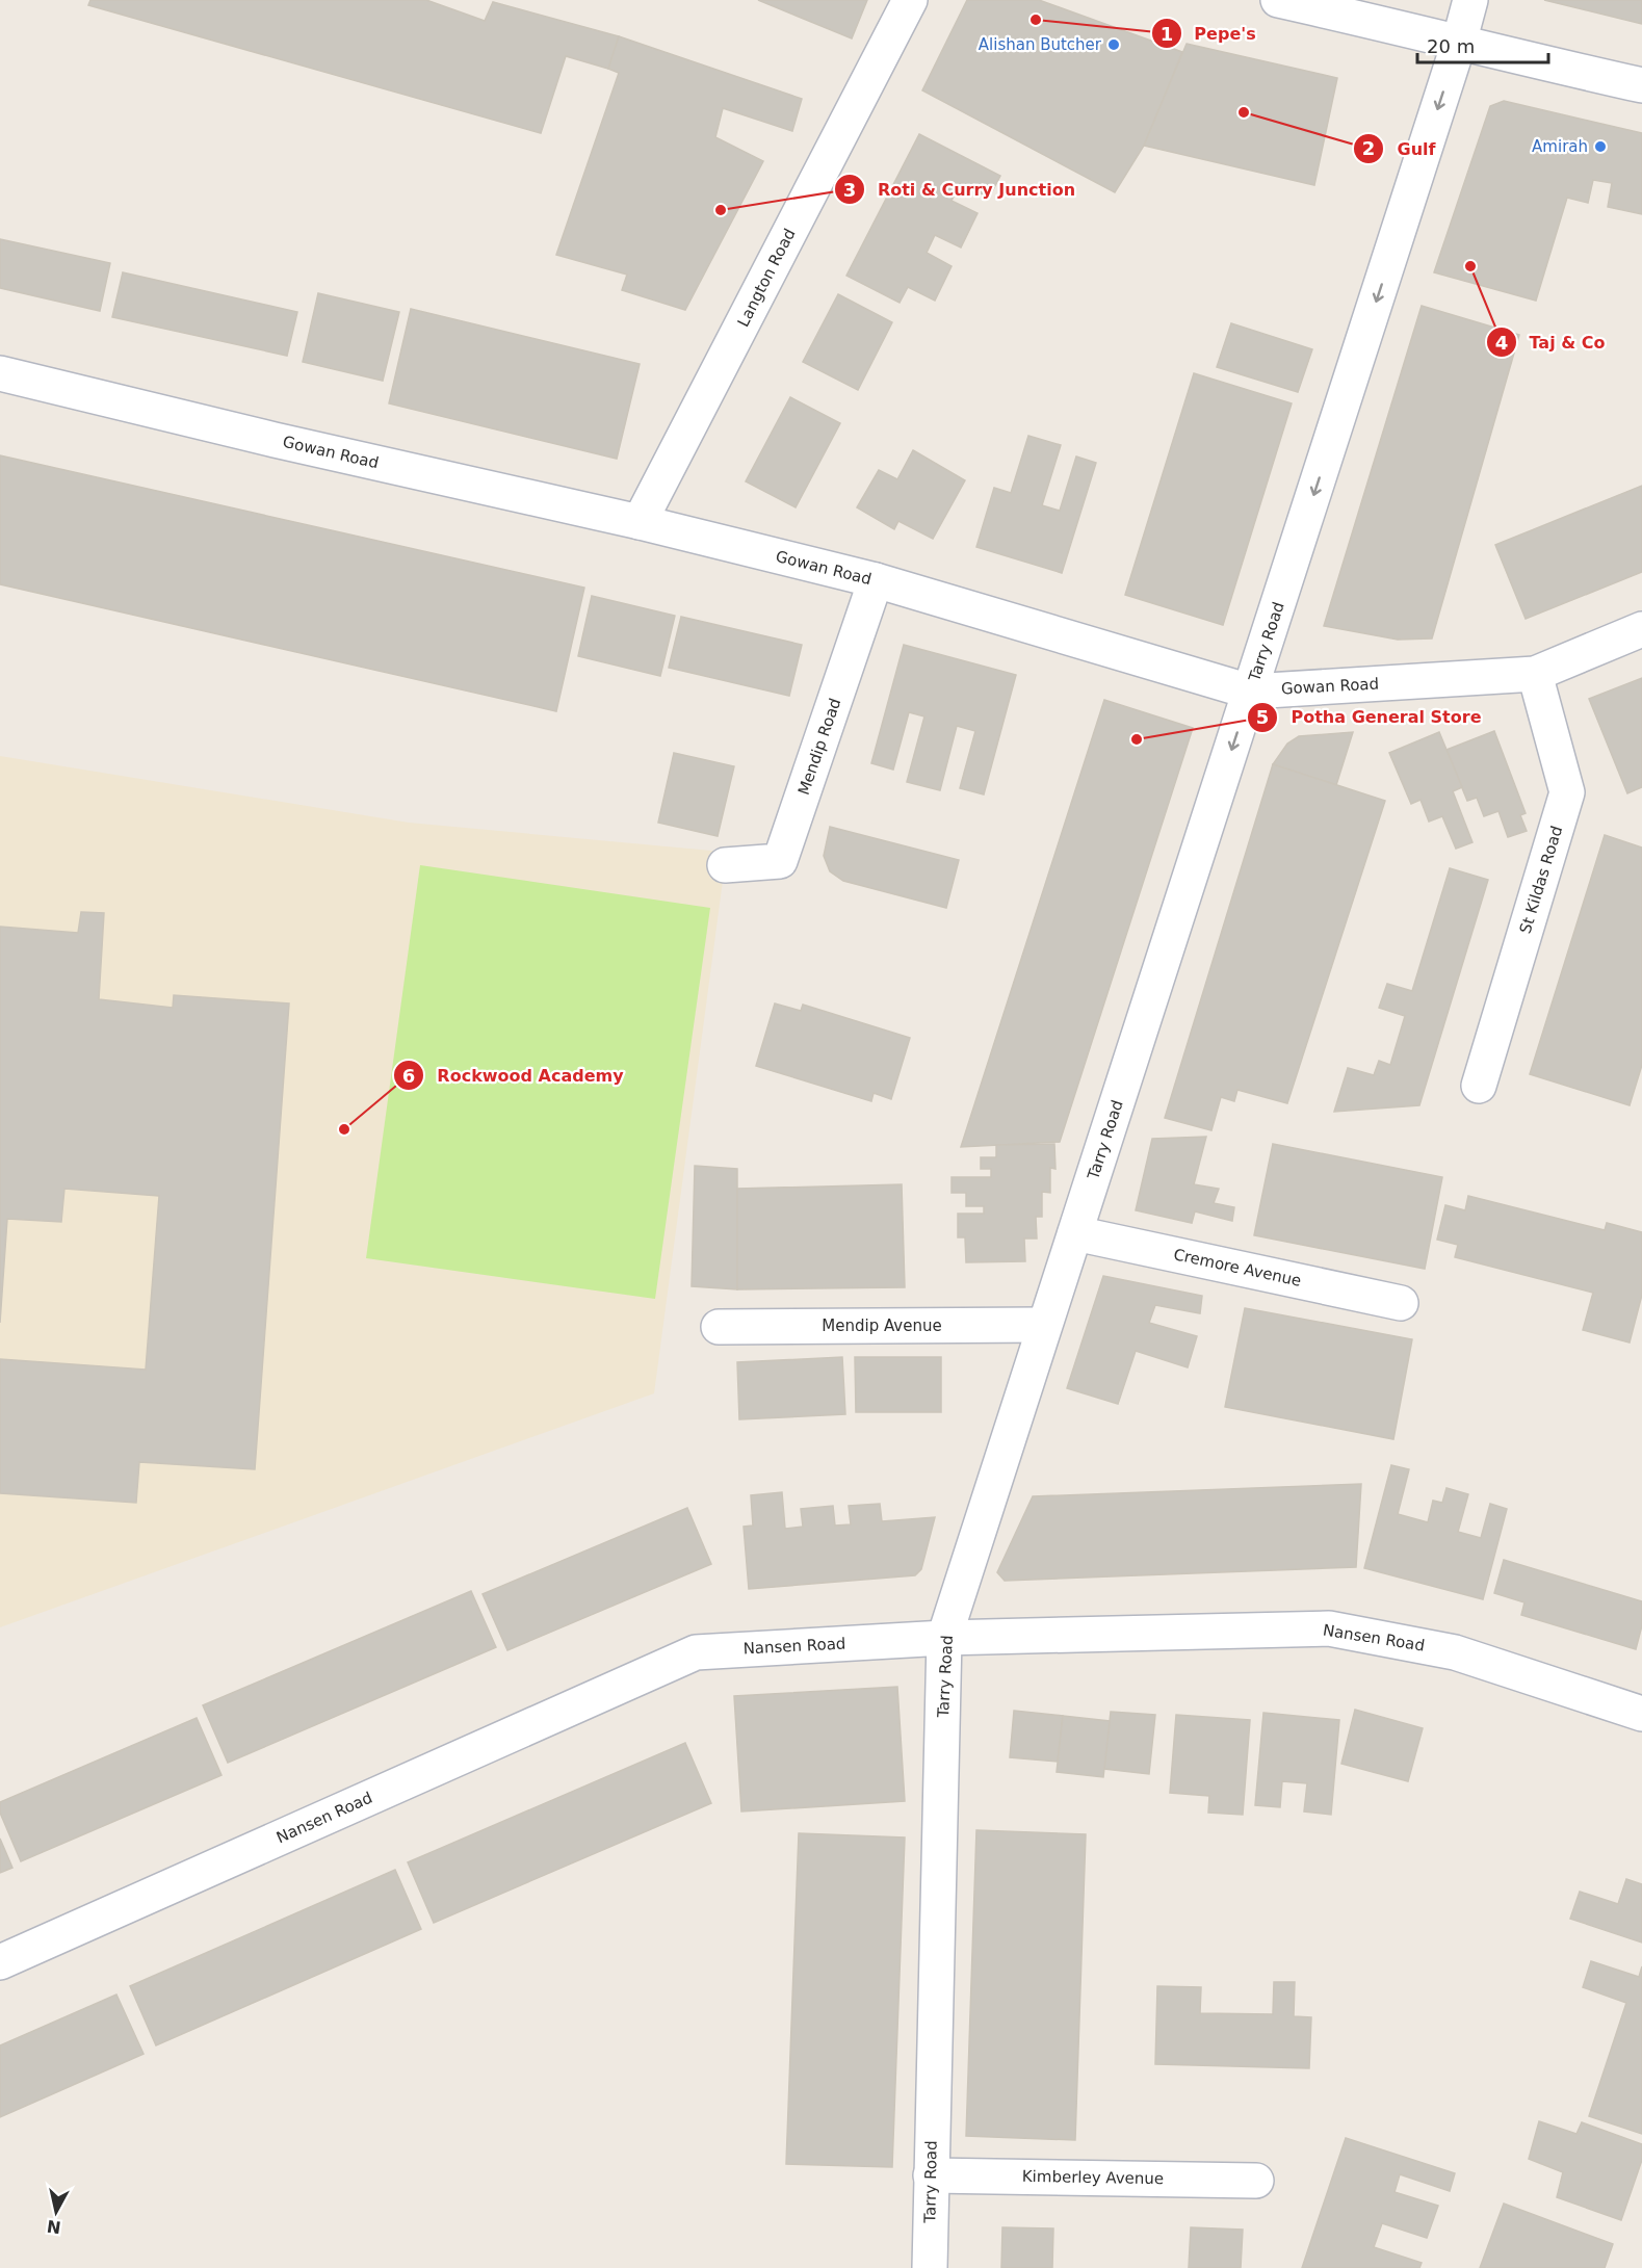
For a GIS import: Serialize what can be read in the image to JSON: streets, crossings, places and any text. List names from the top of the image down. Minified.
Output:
{"streets":{"street":["Langton Road","Gowan Road","Tarry Road","Mendip Road","St Kildas Road","Cremore Avenue","Mendip Avenue","Nansen Road","Kimberley Avenue"]},"crossings":[["Langton Road","Gowan Road"],["Gowan Road","Tarry Road"],["Gowan Road","Mendip Road"],["Gowan Road","St Kildas Road"],["Tarry Road","Cremore Avenue"],["Tarry Road","Mendip Avenue"],["Tarry Road","Nansen Road"],["Tarry Road","Kimberley Avenue"]],"one_way":["Tarry Road"],"places":["Pepe's","Alishan Butcher","Gulf","Amirah","Roti & Curry Junction","Taj & Co","Potha General Store","Rockwood Academy"],"scale_bar":"20 m","north":"bottom"}
